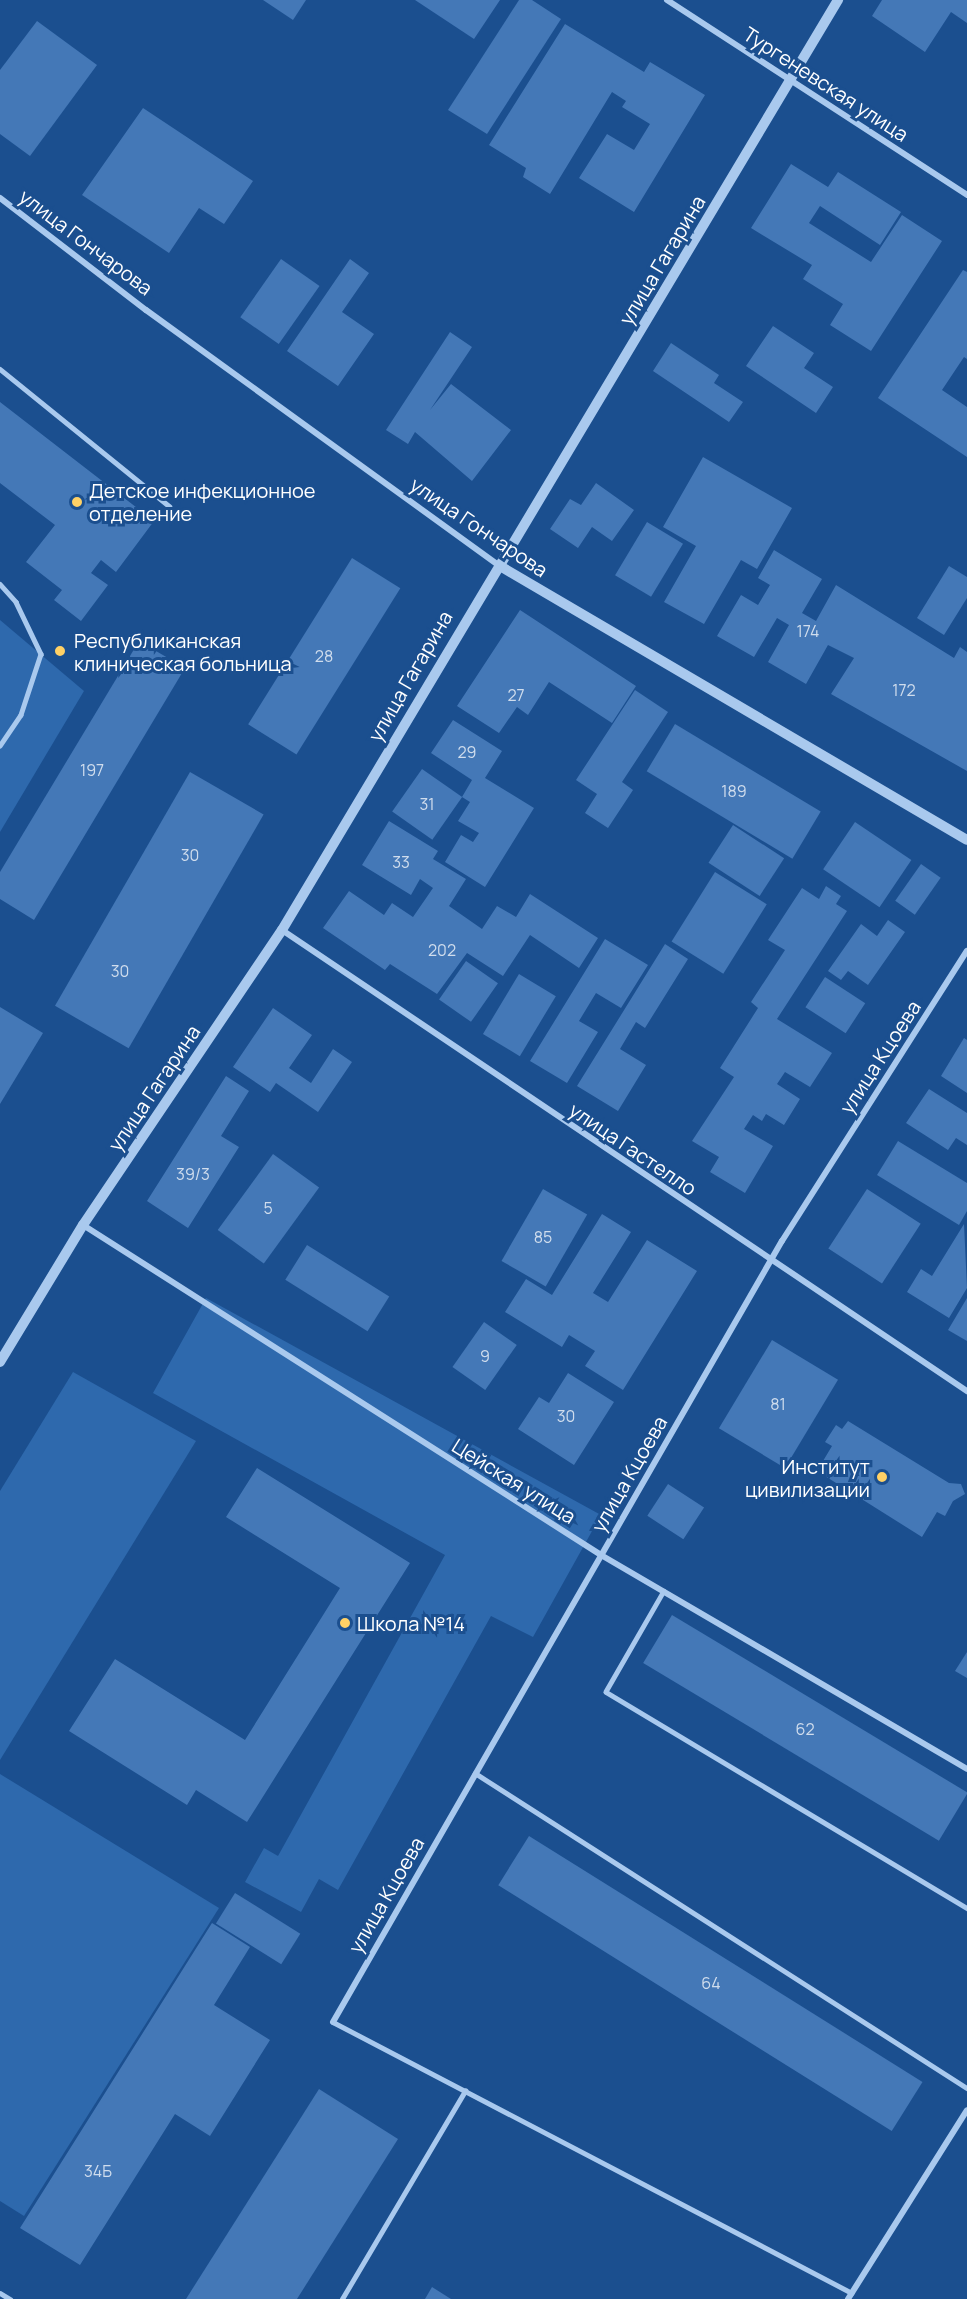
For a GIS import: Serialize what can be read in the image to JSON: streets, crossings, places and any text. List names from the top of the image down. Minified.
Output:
{"streets":{"street":["Тургеневская улица","улица Гончарова","улица Гагарина","улица Кцоева","улица Гастелло","Цейская улица"]},"crossings":[["Тургеневская улица","улица Гагарина"],["улица Гончарова","улица Гагарина"],["улица Гагарина","улица Гастелло"],["улица Гагарина","Цейская улица"],["улица Кцоева","улица Гастелло"],["улица Кцоева","Цейская улица"]],"places":["Детское инфекционное отделение","Республиканская клиническая больница","Институт цивилизации","Школа №14"],"house_numbers":["174","28","172","27","29","197","189","31","30","33","202","30","39/3","5","85","9","81","30","62","64","34Б"]}
